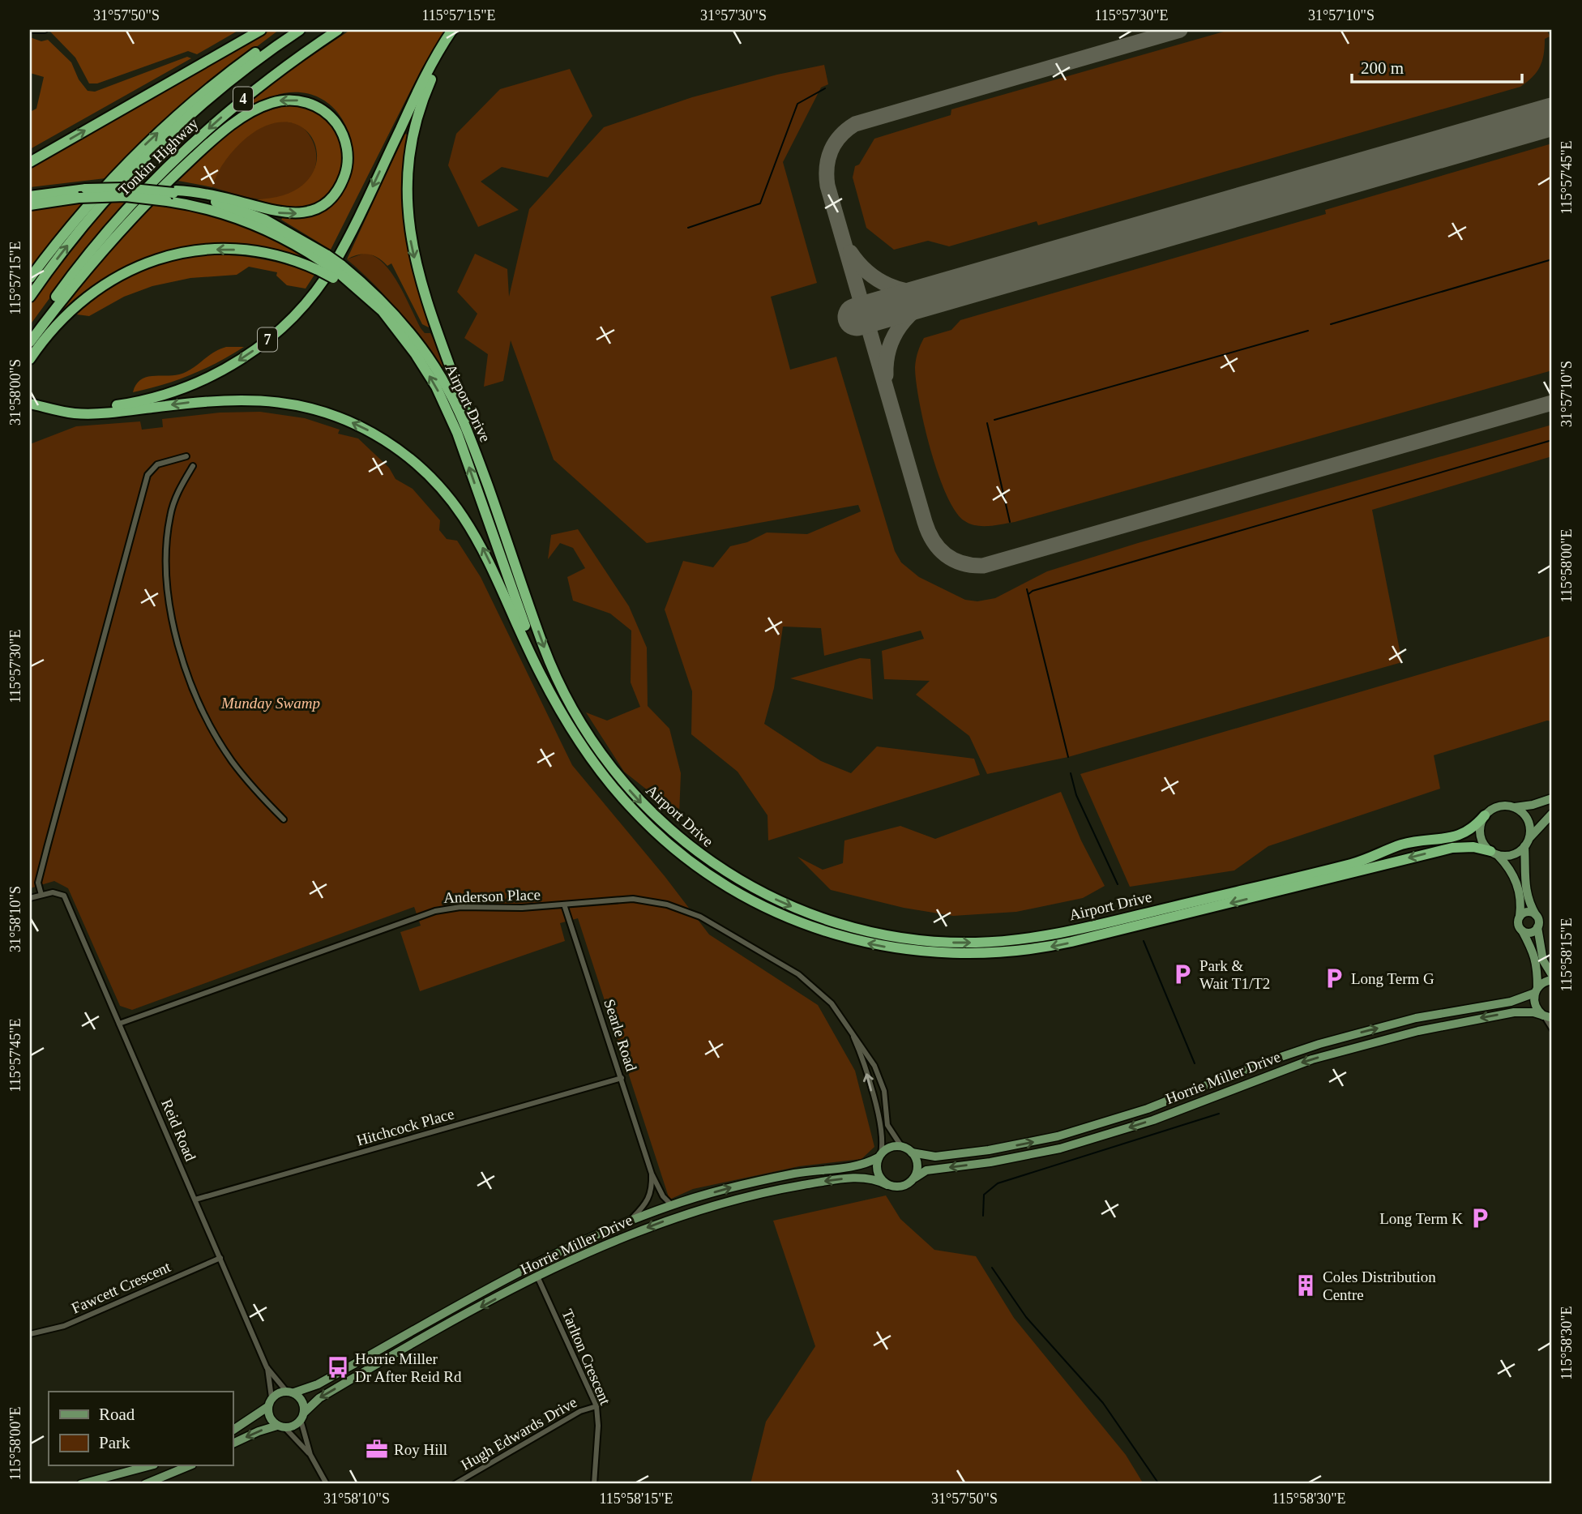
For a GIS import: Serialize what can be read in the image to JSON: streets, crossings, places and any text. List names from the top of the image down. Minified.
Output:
{"streets":{"highway":["4","Tonkin Highway","7","Airport Drive"],"main road":["Horrie Miller Drive"],"street":["Anderson Place","Searle Road","Hitchcock Place","Reid Road","Fawcett Crescent","Tarlton Crescent","Hugh Edwards Drive"]},"crossings":[["Anderson Place","Searle Road"],["Anderson Place","Horrie Miller Drive"],["Anderson Place","Reid Road"],["Searle Road","Horrie Miller Drive"],["Searle Road","Hitchcock Place"],["Horrie Miller Drive","Reid Road"],["Horrie Miller Drive","Tarlton Crescent"],["Hitchcock Place","Reid Road"],["Reid Road","Fawcett Crescent"],["Tarlton Crescent","Hugh Edwards Drive"]],"parks":["Munday Swamp"],"places":{"parking":["Park & Wait T1/T2","Long Term G","Long Term K"],"building":["Coles Distribution Centre"],"bus stop":["Horrie Miller Dr After Reid Rd"],"office":["Roy Hill"]},"legend":["Road","Park"],"scale_bar":"200 m","coordinates":["31°57'50\"S","115°57'15\"E","31°57'30\"S","115°57'30\"E","31°57'10\"S","115°57'45\"E","31°58'00\"S","115°58'00\"E","31°58'10\"S","115°58'15\"E","115°58'30\"E"]}
